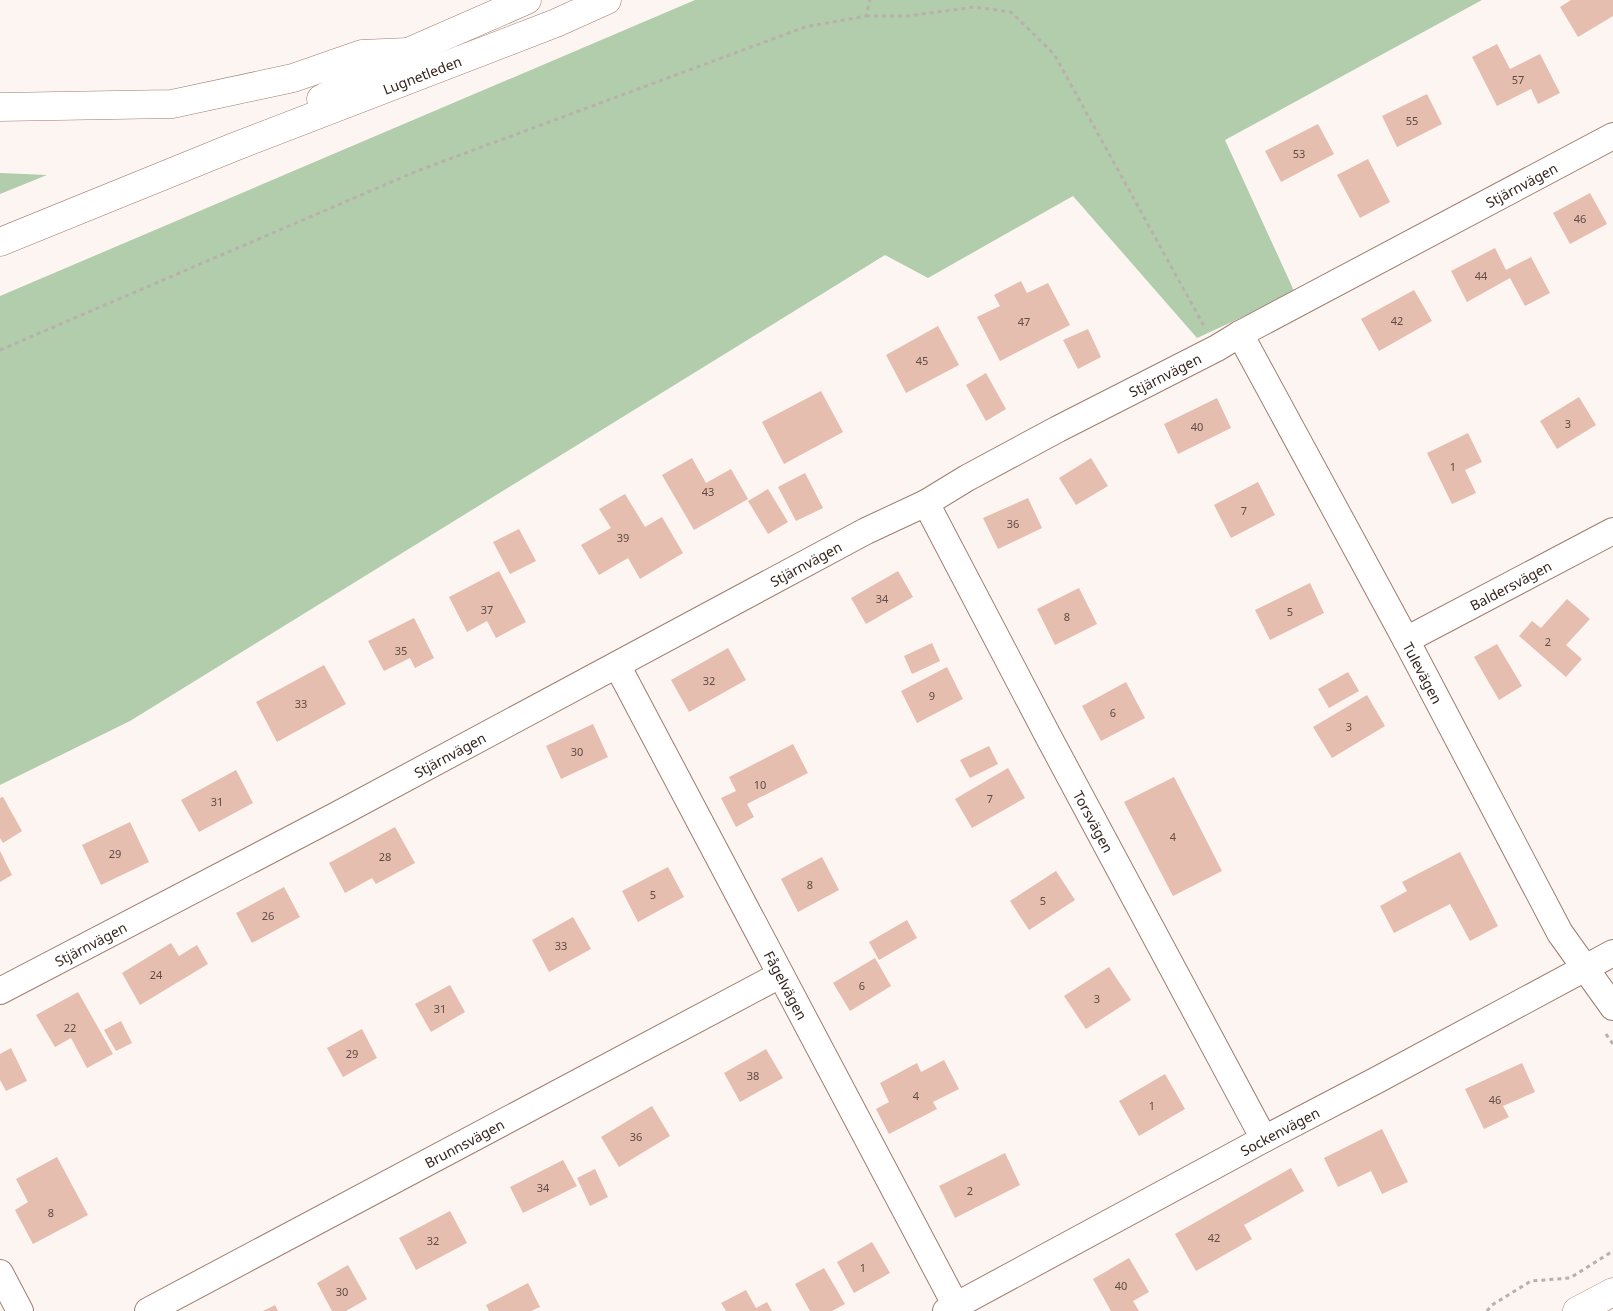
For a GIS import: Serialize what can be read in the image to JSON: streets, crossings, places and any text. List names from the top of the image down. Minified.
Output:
{"streets":{"main road":["Lugnetleden"],"street":["Stjärnvägen","Baldersvägen","Tulevägen","Torsvägen","Fågelvägen","Sockenvägen","Brunnsvägen"]},"crossings":[["Stjärnvägen","Tulevägen"],["Stjärnvägen","Torsvägen"],["Stjärnvägen","Fågelvägen"],["Baldersvägen","Tulevägen"],["Tulevägen","Sockenvägen"],["Torsvägen","Sockenvägen"],["Fågelvägen","Sockenvägen"],["Fågelvägen","Brunnsvägen"]],"house_numbers":["57","55","53","46","44","42","47","45","3","40","1","43","7","36","39","34","37","5","8","2","35","32","9","33","6","3","30","10","7","31","4","29","28","8","5","5","26","33","24","6","3","31","22","29","38","4","46","1","36","34","2","8","42","32","1","40","30"]}
